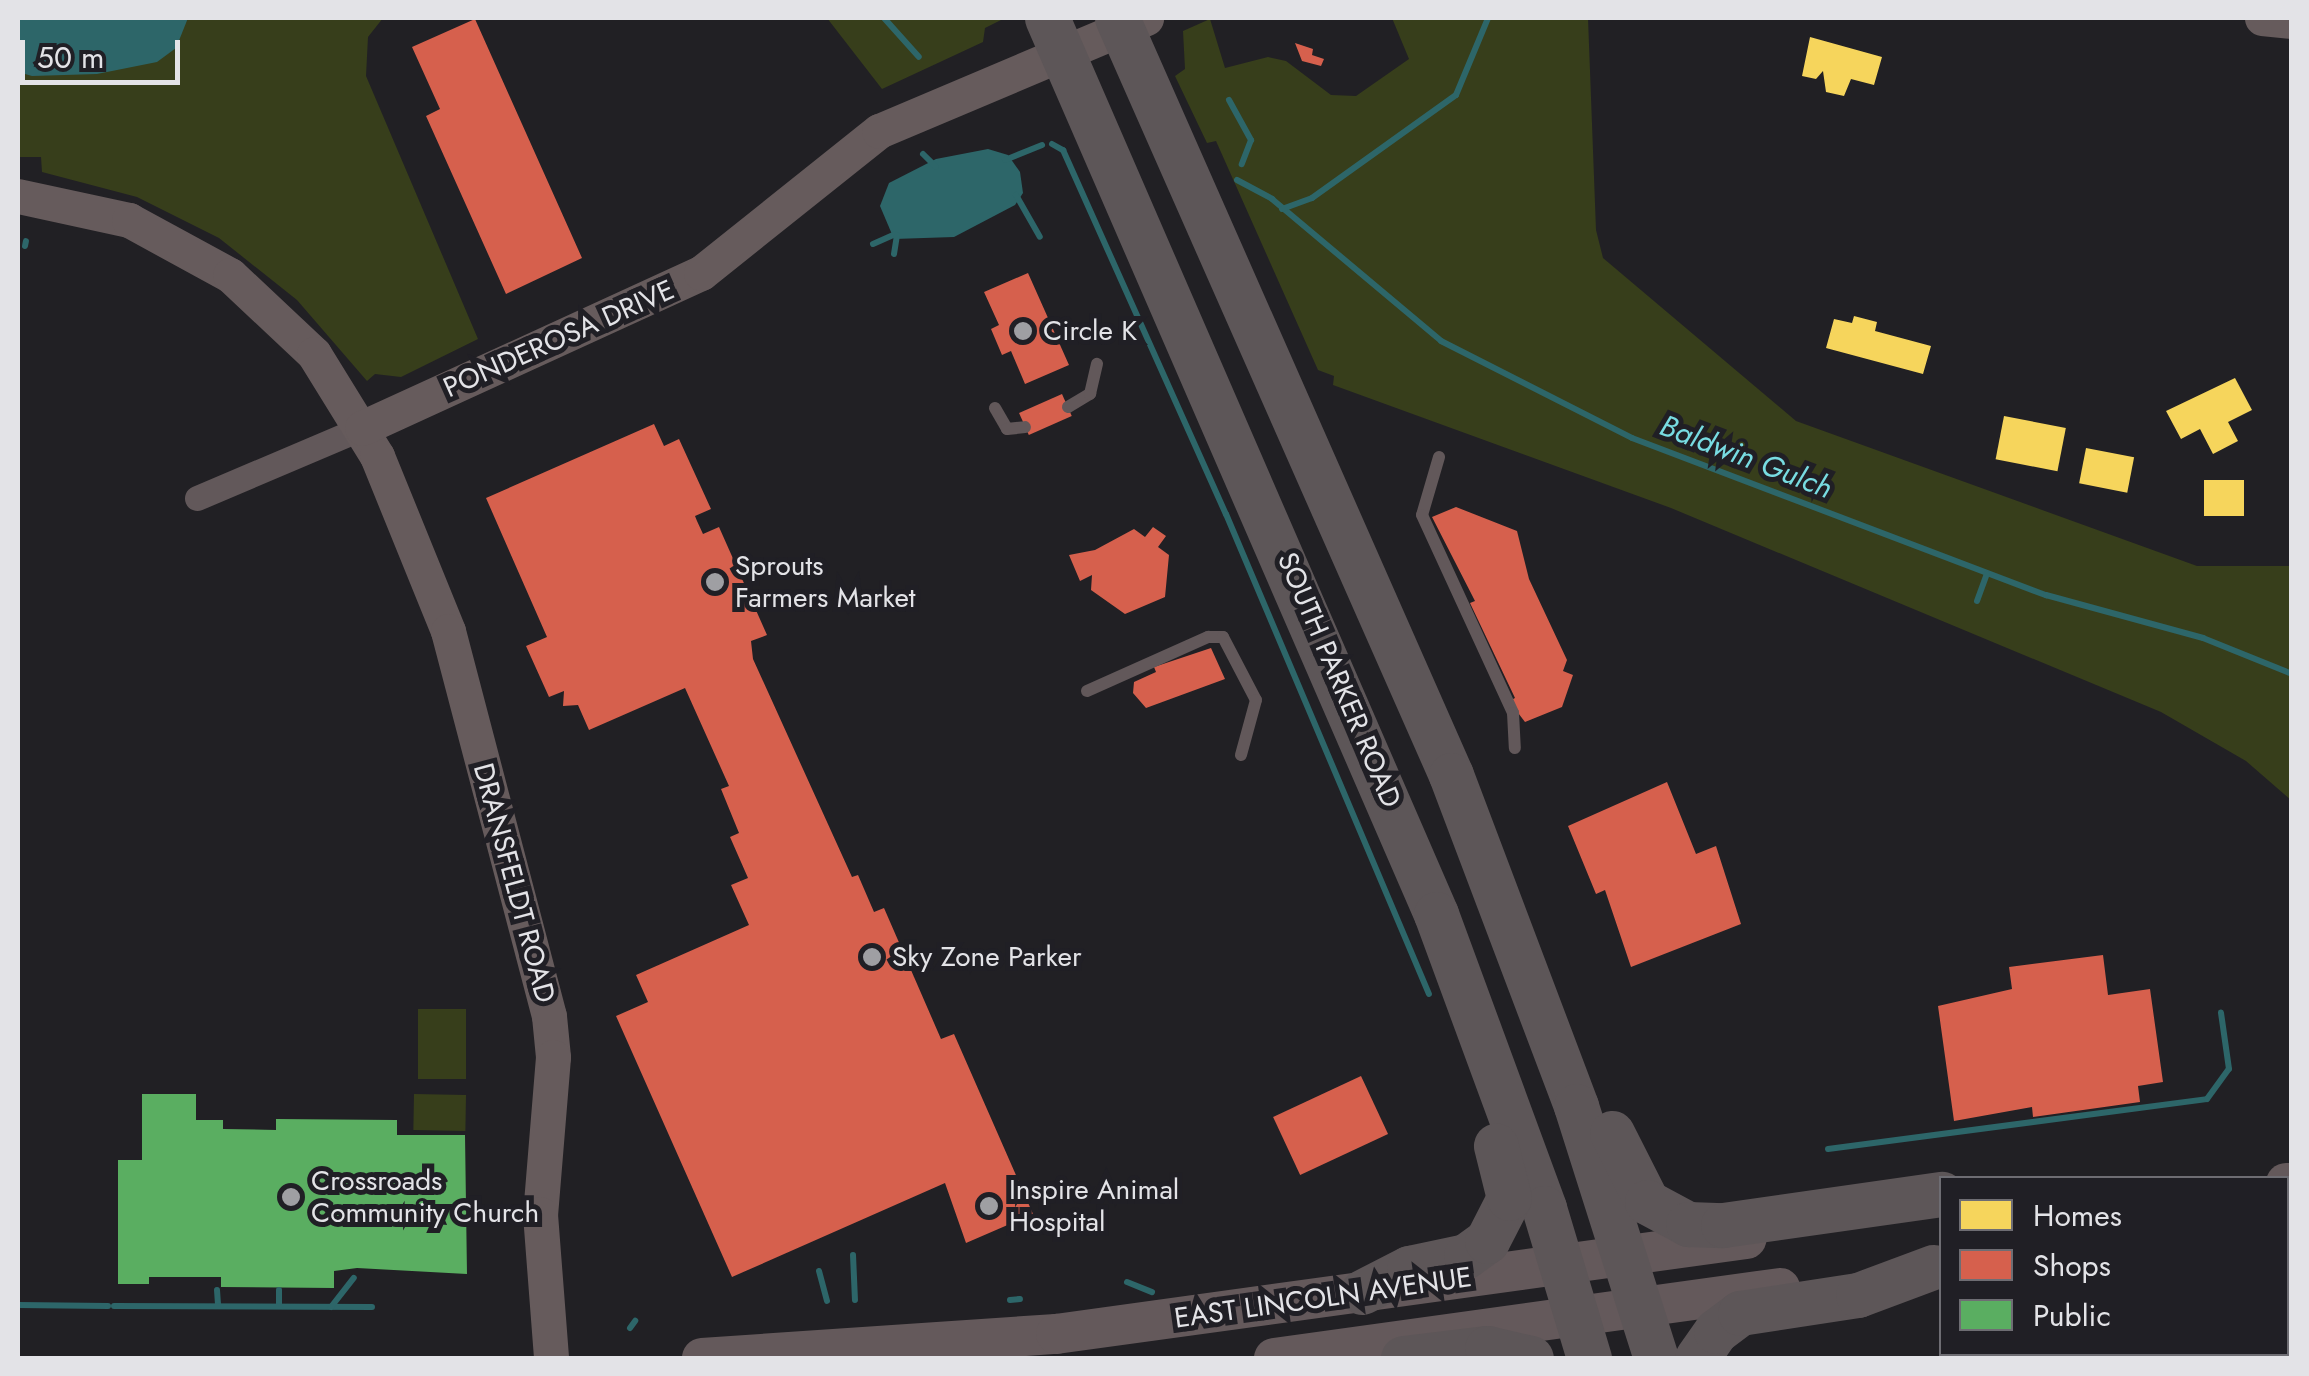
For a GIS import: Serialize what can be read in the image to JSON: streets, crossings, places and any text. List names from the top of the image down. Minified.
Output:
{"streets":{"highway":["SOUTH PARKER ROAD"],"main road":["EAST LINCOLN AVENUE"],"street":["PONDEROSA DRIVE","DRANSFELDT ROAD"]},"crossings":[["PONDEROSA DRIVE","SOUTH PARKER ROAD"],["PONDEROSA DRIVE","DRANSFELDT ROAD"],["SOUTH PARKER ROAD","EAST LINCOLN AVENUE"]],"water":["Baldwin Gulch"],"places":["Circle K","Sprouts Farmers Market","Sky Zone Parker","Crossroads Community Church","Inspire Animal Hospital"],"legend":["Homes","Shops","Public"],"scale_bar":"50 m"}
